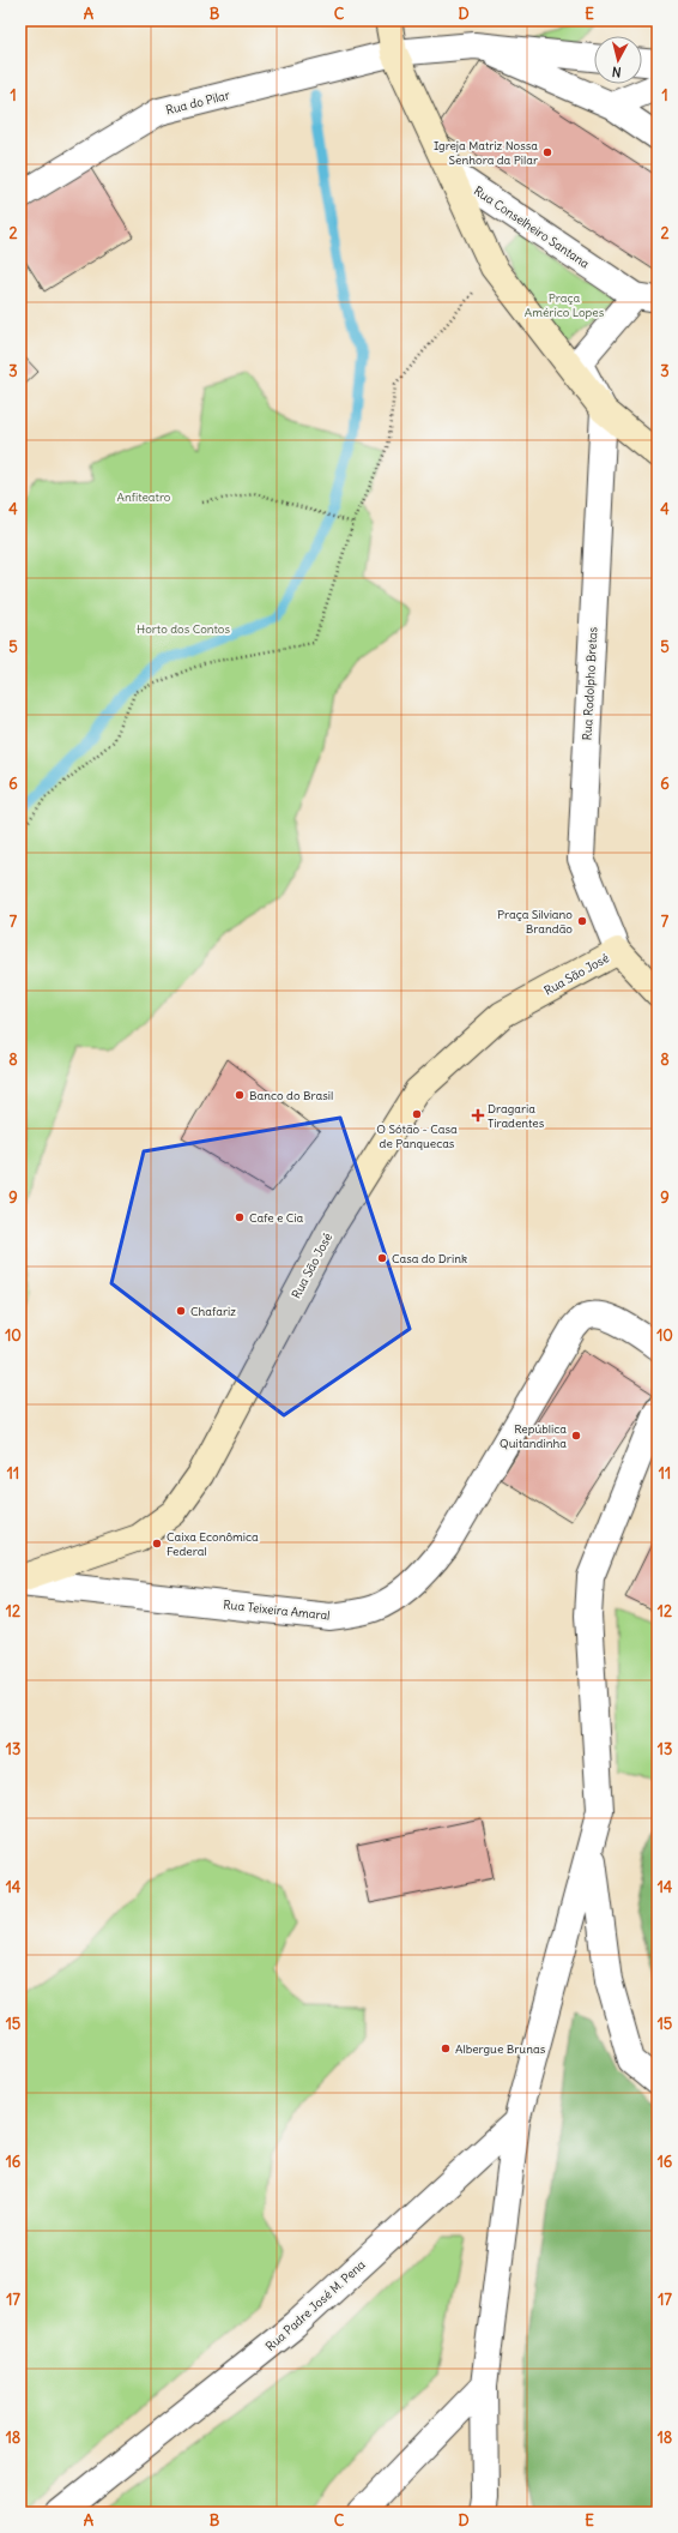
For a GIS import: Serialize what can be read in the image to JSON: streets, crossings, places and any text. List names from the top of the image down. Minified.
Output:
{"streets":{"street":["Rua do Pilar","Rua Conselheiro Santana","Rua Rodolpho Bretas","Rua São José","Rua Teixeira Amaral","Rua Padre José M. Pena"]},"crossings":[["Rua Rodolpho Bretas","Rua São José"],["Rua São José","Rua Teixeira Amaral"]],"parks":["Praça Américo Lopes","Anfiteatro","Horto dos Contos"],"places":{"other":["Igreja Matriz Nossa Senhora da Pilar","Praça Silviano Brandão","Banco do Brasil","O Sótão - Casa de Panquecas","Cafe e Cia","Casa do Drink","Chafariz","República Quitandinha","Caixa Econômica Federal","Albergue Brunas"],"health":["Dragaria Tiradentes"]},"north":"bottom","grid":{"columns":["A","B","C","D","E"],"rows":["1","2","3","4","5","6","7","8","9","10","11","12","13","14","15","16","17","18"]}}
